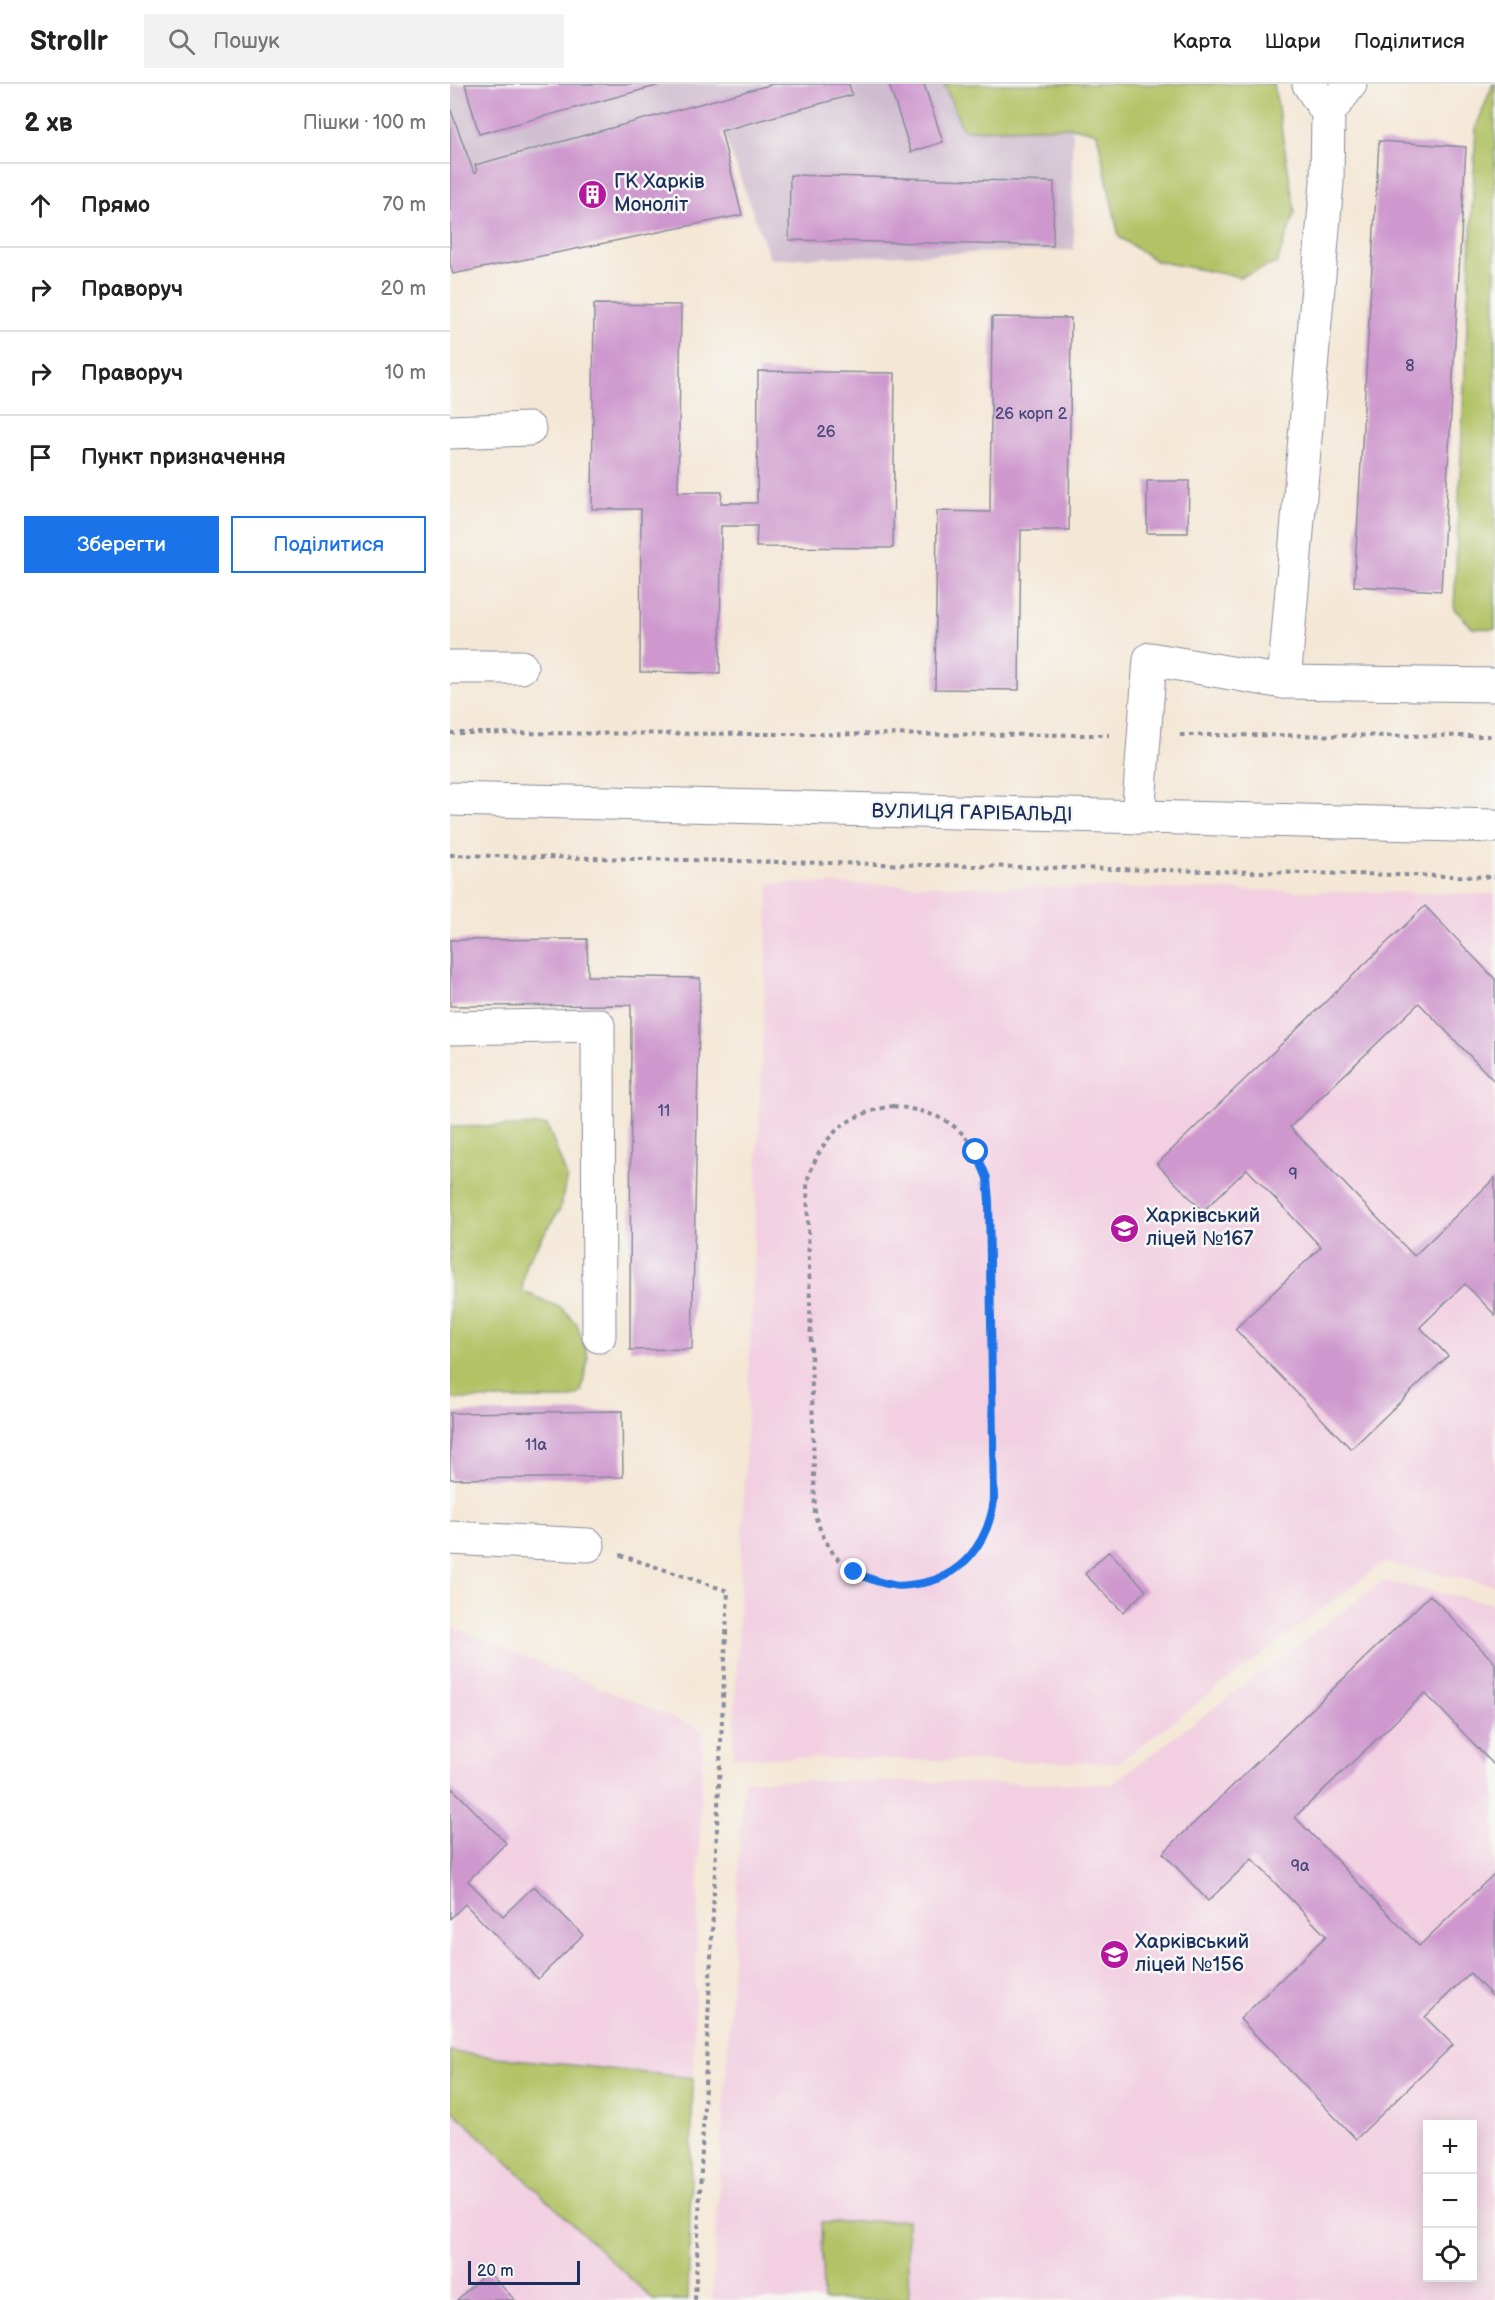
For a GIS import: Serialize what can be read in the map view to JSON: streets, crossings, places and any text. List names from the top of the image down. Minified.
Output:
{"streets":{"street":["ВУЛИЦЯ ГАРІБАЛЬДІ"]},"places":{"building":["ГК Харків Моноліт"],"school or university":["Харківський ліцей №167","Харківський ліцей №156"]},"house_numbers":["8","26 корп 2","26","11","9","11а","9а"],"scale_bar":"20 m","page":{"header":"Strollr","search":"Пошук","nav":["Карта","Шари","Поділитися"],"heading":["2 хв","Пішки · 100 m"],"list":[["Прямо","70 m"],["Праворуч","20 m"],["Праворуч","10 m"],"Пункт призначення"],"buttons":["Зберегти","Поділитися"],"map_buttons":["+","−"],"scale":"20 m"}}
